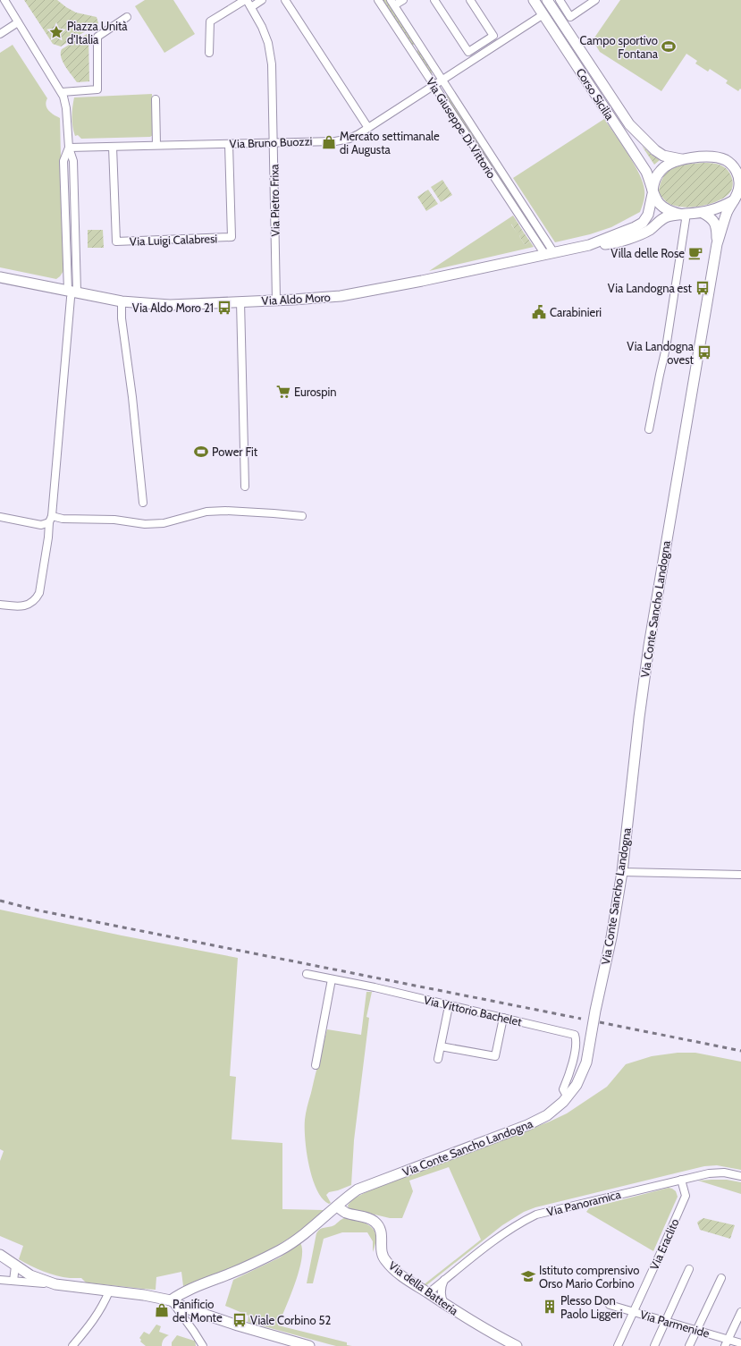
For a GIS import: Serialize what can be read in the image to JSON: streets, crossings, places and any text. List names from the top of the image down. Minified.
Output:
{"streets":{"main road":["Corso Sicilia","Via Aldo Moro","Via Conte Sancho Landogna","Via della Batteria"],"street":["Via Giuseppe Di Vittorio","Via Bruno Buozzi","Via Pietro Frixa","Via Luigi Calabresi","Via Vittorio Bachelet","Via Panoramica","Via Eraclito","Via Parmenide"]},"crossings":[["Corso Sicilia","Via Bruno Buozzi"],["Via Giuseppe Di Vittorio","Via Bruno Buozzi"],["Via Giuseppe Di Vittorio","Via Aldo Moro"],["Via Bruno Buozzi","Via Pietro Frixa"],["Via Bruno Buozzi","Via Luigi Calabresi"],["Via Pietro Frixa","Via Aldo Moro"],["Via Conte Sancho Landogna","Via Vittorio Bachelet"],["Via Conte Sancho Landogna","Via della Batteria"],["Via Panoramica","Via Eraclito"],["Via Panoramica","Via della Batteria"],["Via Eraclito","Via Parmenide"]],"places":{"place":["Piazza Unità d'Italia"],"sports":["Campo sportivo Fontana","Power Fit"],"shop":["Mercato settimanale di Augusta","Panificio del Monte"],"cafe":["Villa delle Rose"],"bus stop":["Via Landogna est","Via Aldo Moro 21","Via Landogna ovest","Viale Corbino 52"],"public building":["Carabinieri"],"supermarket":["Eurospin"],"school or university":["Istituto comprensivo Orso Mario Corbino"],"building":["Plesso Don Paolo Liggeri"]}}
